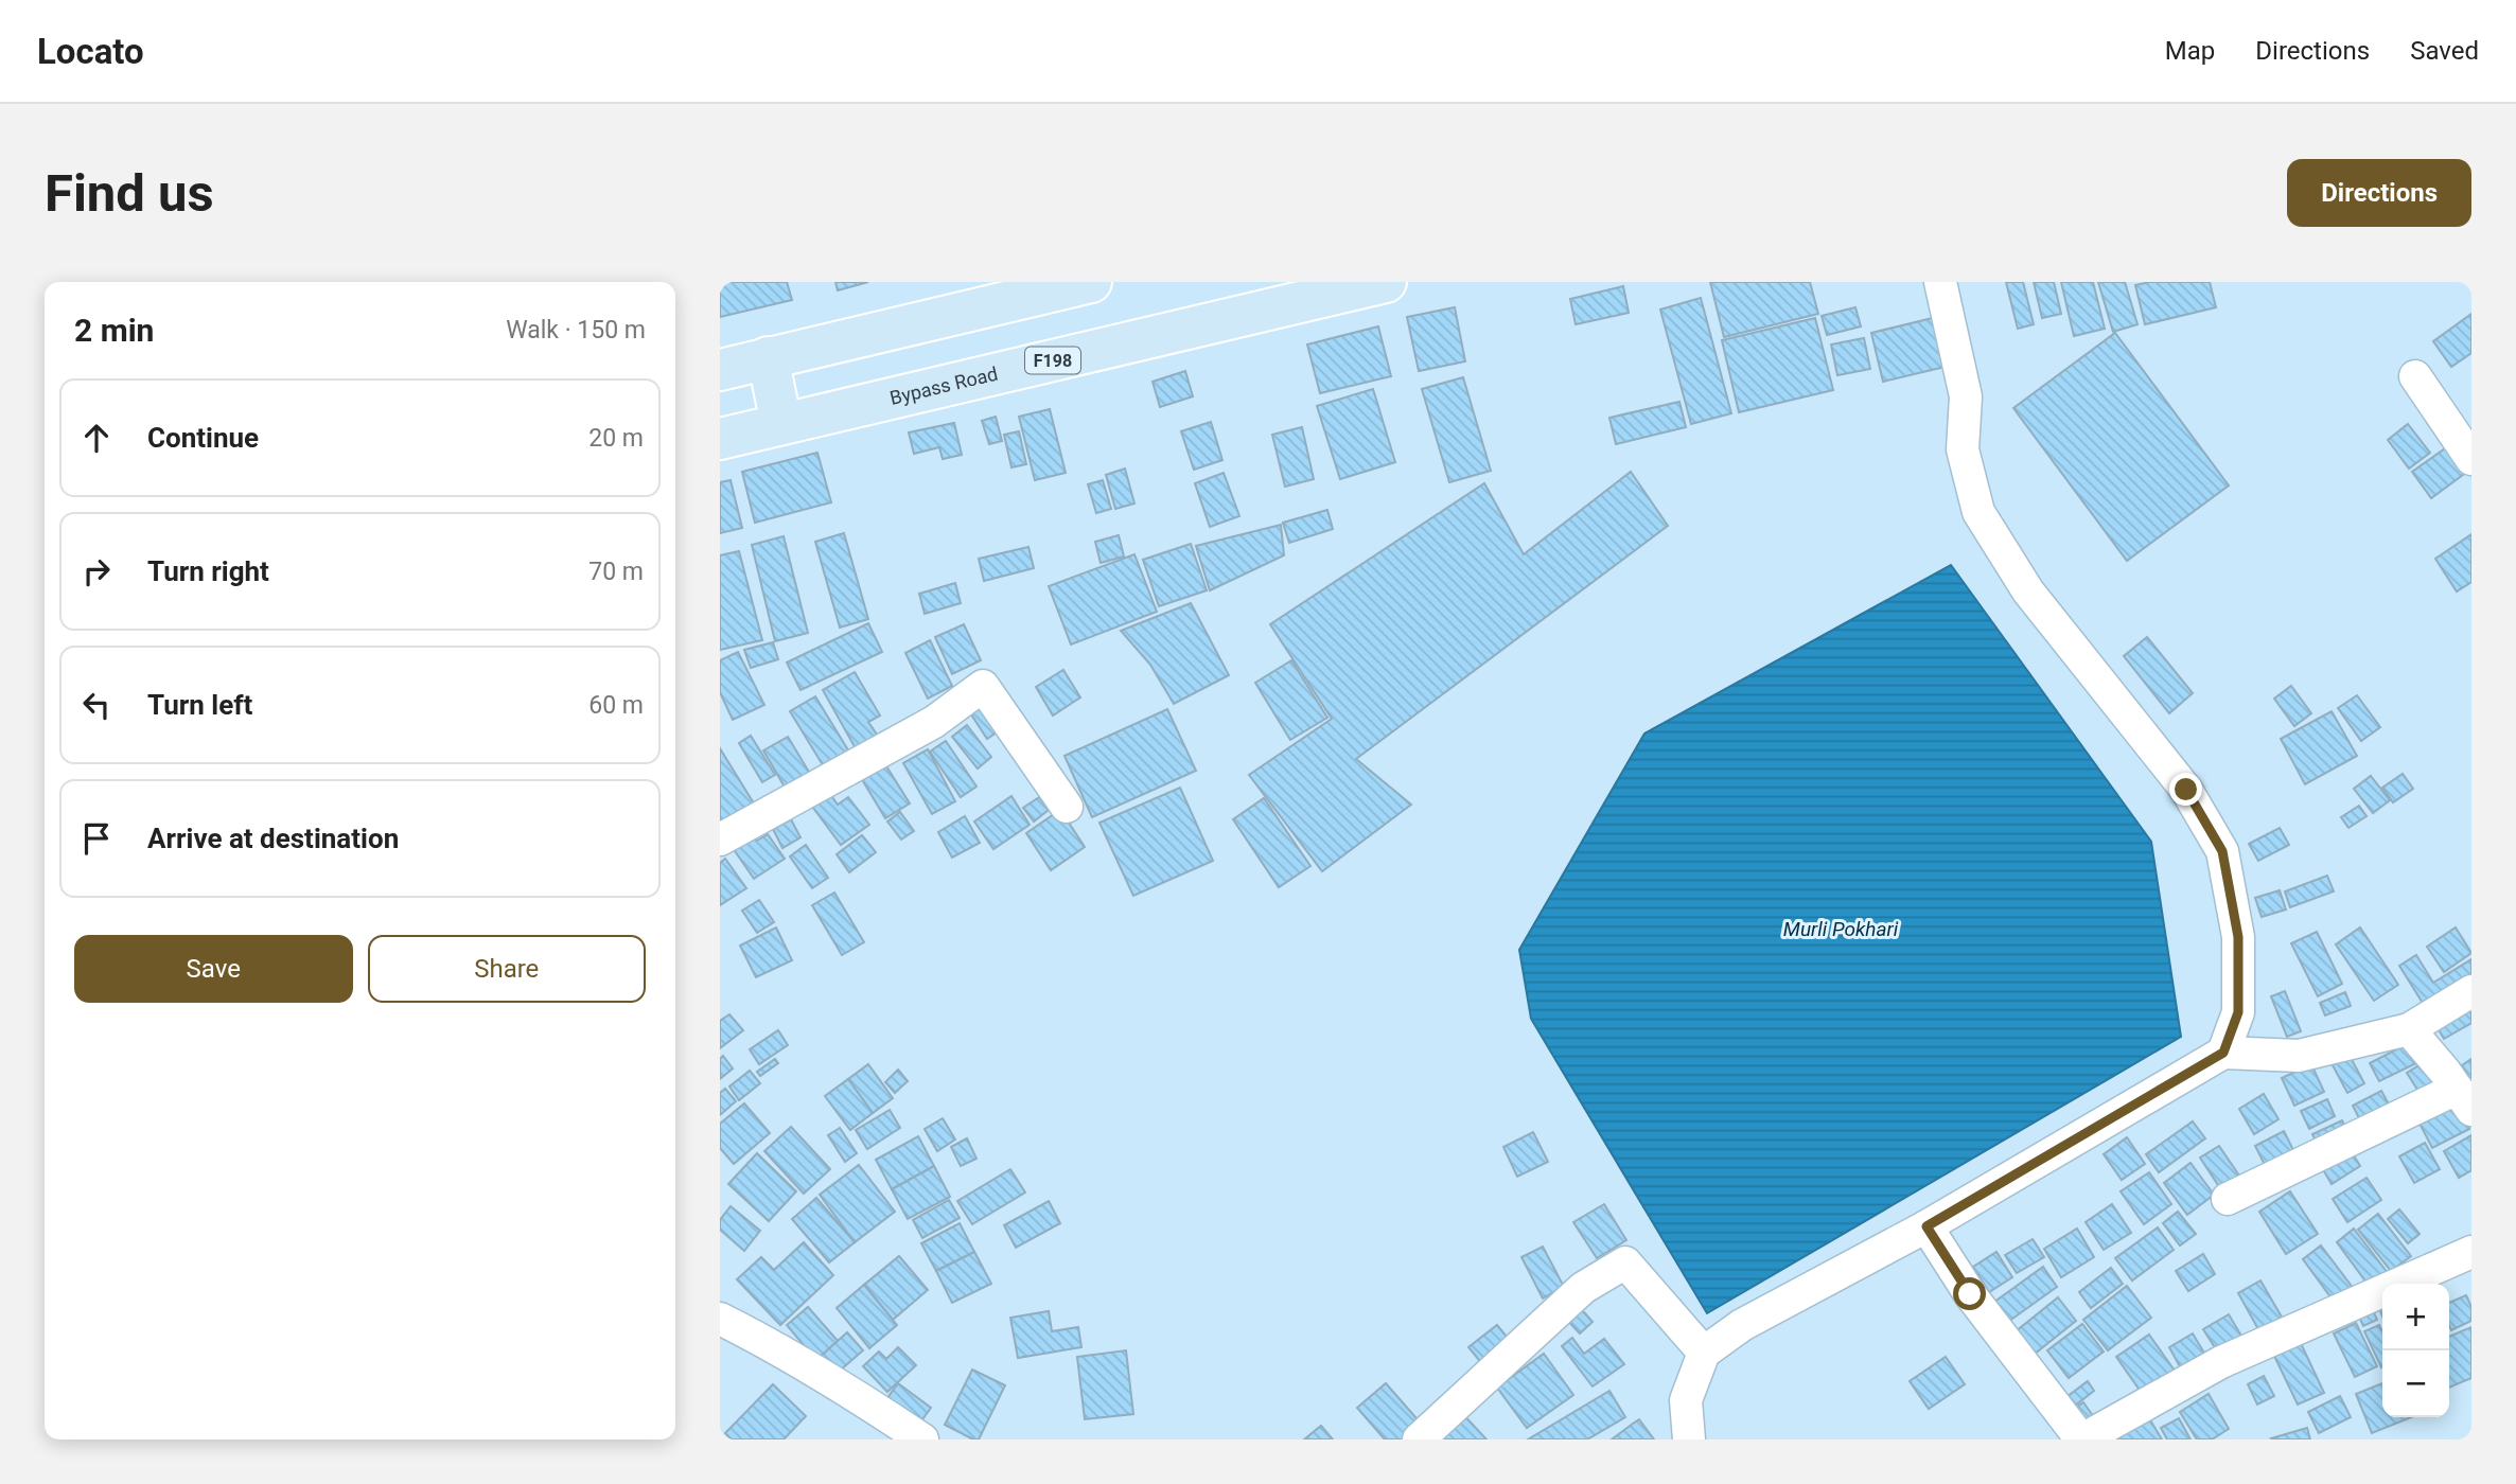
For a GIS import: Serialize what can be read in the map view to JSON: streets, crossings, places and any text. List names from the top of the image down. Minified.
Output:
{"streets":{"main road":["F198","Bypass Road"]},"water":["Murli Pokhari"],"page":{"header":"Locato","nav":["Map","Directions","Saved"],"buttons":["Directions",["Save","Share"]],"title":"Find us","heading":["2 min","Walk · 150 m"],"list":[["Continue","20 m"],["Turn right","70 m"],["Turn left","60 m"],"Arrive at destination"],"map_buttons":["+","−"]}}
